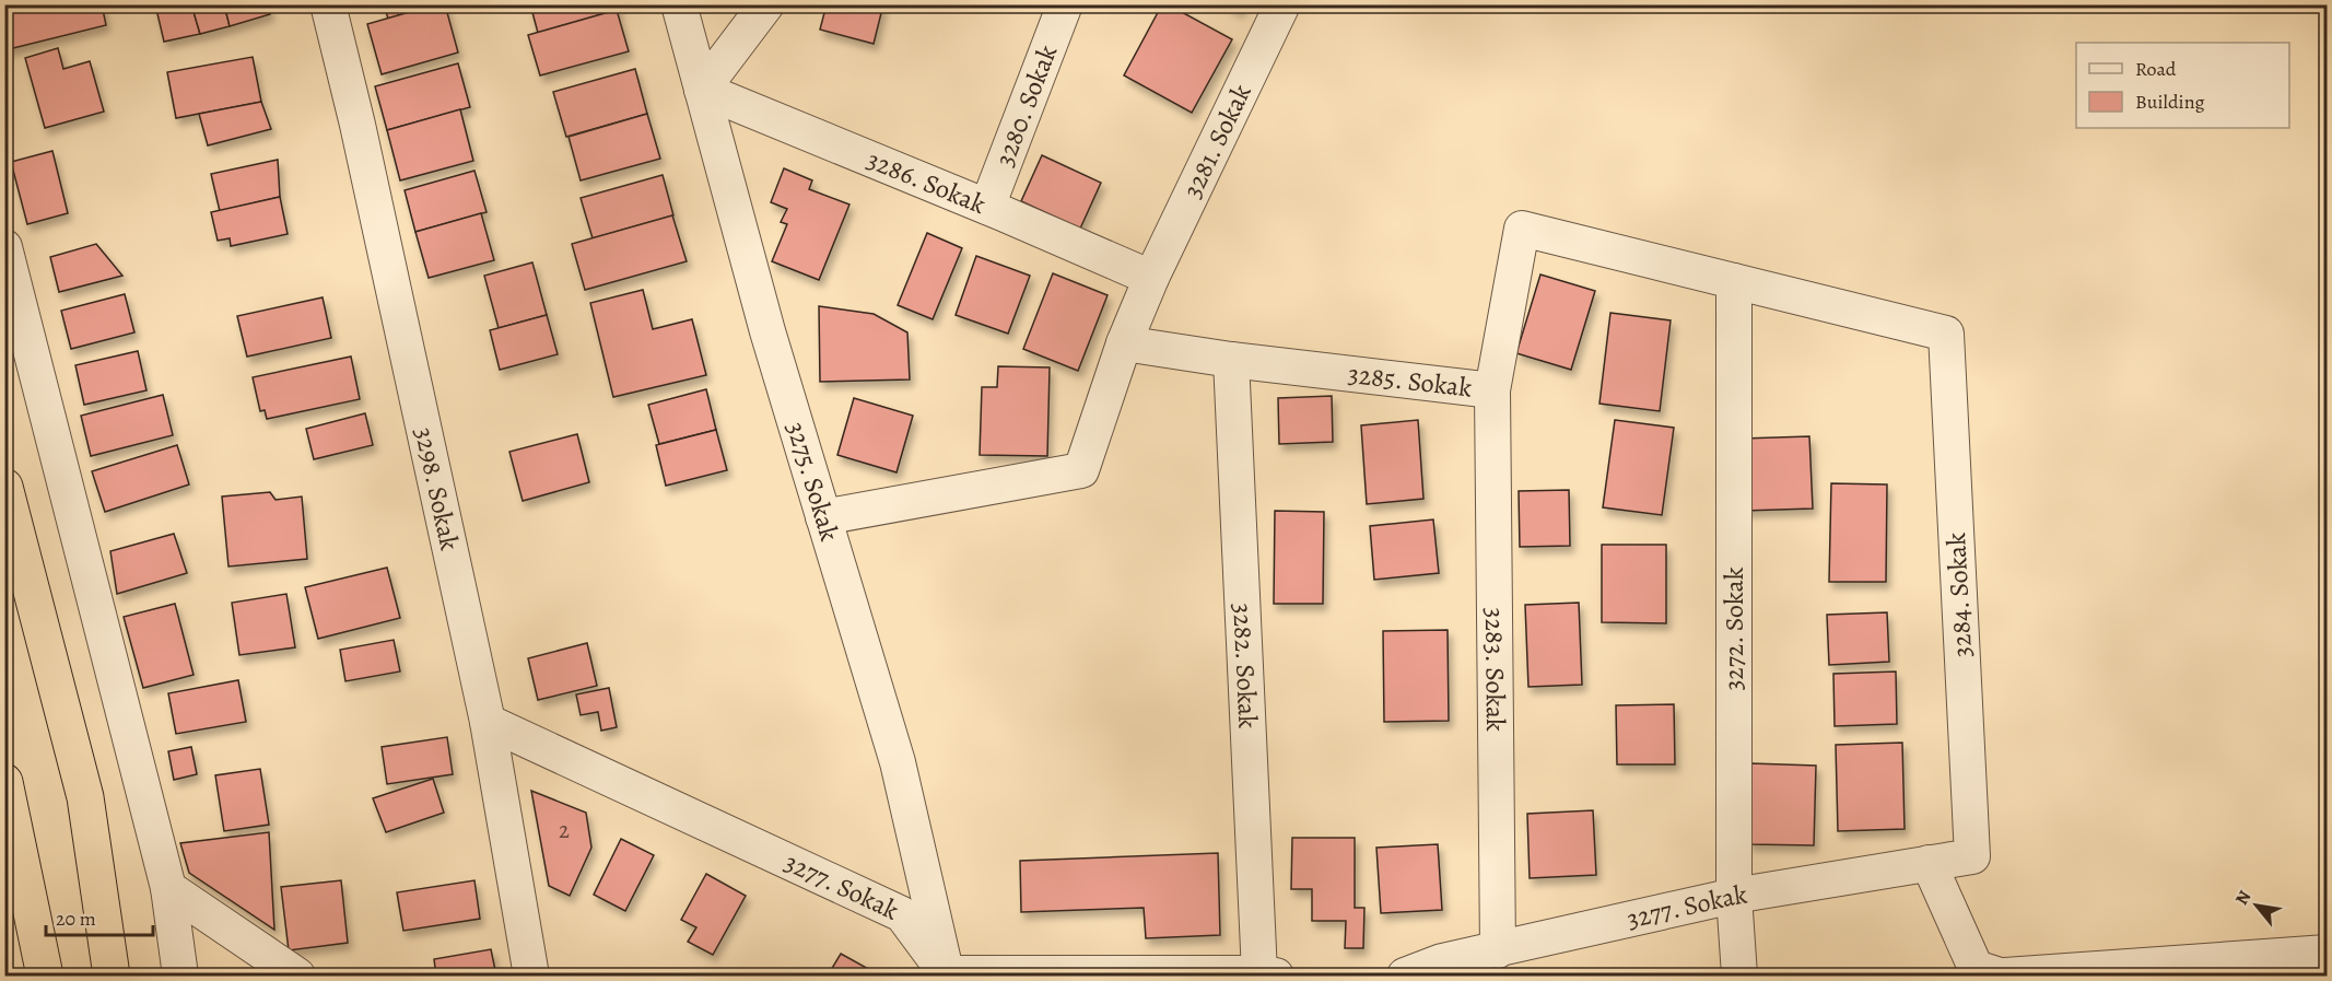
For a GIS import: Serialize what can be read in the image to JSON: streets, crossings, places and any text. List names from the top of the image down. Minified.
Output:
{"streets":{"street":["3280. Sokak","3281. Sokak","3286. Sokak","3285. Sokak","3275. Sokak","3298. Sokak","3284. Sokak","3272. Sokak","3282. Sokak","3283. Sokak","3277. Sokak"]},"crossings":[["3280. Sokak","3286. Sokak"],["3281. Sokak","3286. Sokak"],["3281. Sokak","3285. Sokak"],["3286. Sokak","3275. Sokak"],["3285. Sokak","3284. Sokak"],["3285. Sokak","3272. Sokak"],["3285. Sokak","3282. Sokak"],["3285. Sokak","3283. Sokak"],["3275. Sokak","3277. Sokak"],["3298. Sokak","3277. Sokak"],["3284. Sokak","3277. Sokak"],["3272. Sokak","3277. Sokak"],["3283. Sokak","3277. Sokak"]],"house_numbers":["2"],"legend":["Road","Building"],"scale_bar":"20 m","north":"top left"}
